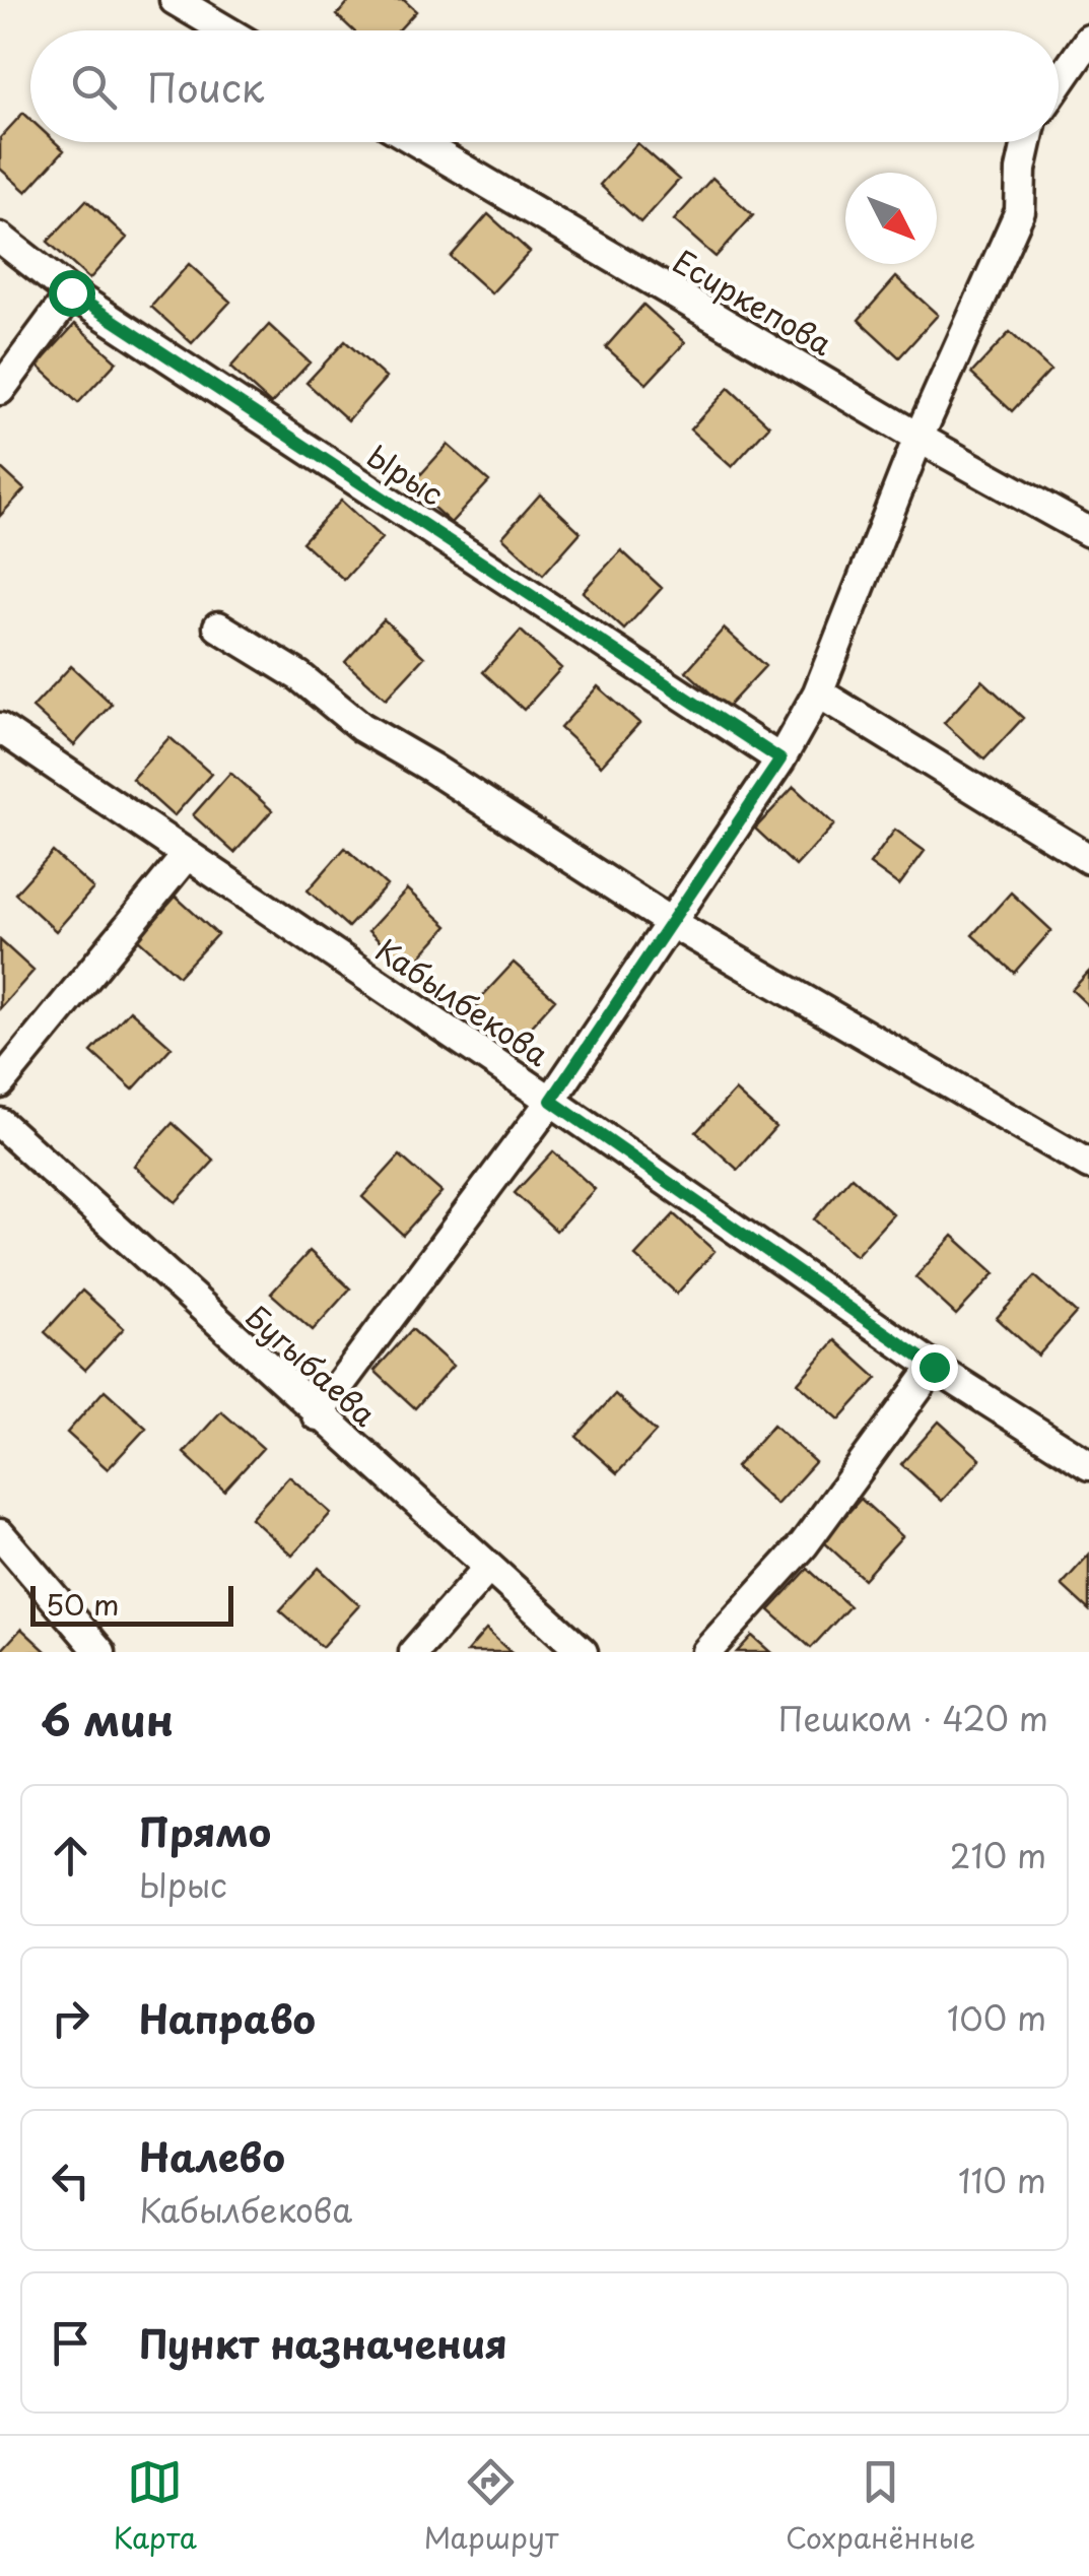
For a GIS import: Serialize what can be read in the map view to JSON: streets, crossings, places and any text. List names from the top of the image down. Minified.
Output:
{"streets":{"street":["Есиркепова","Ырыс","Кабылбекова","Бугыбаева"]},"scale_bar":"50 m","north":"bottom right","page":{"search":"Поиск","scale":"50 m","heading":["6 мин","Пешком · 420 m"],"list":[["Прямо","Ырыс","210 m"],["Направо","100 m"],["Налево","Кабылбекова","110 m"],"Пункт назначения"],"nav":["Карта","Маршрут","Сохранённые"]}}
